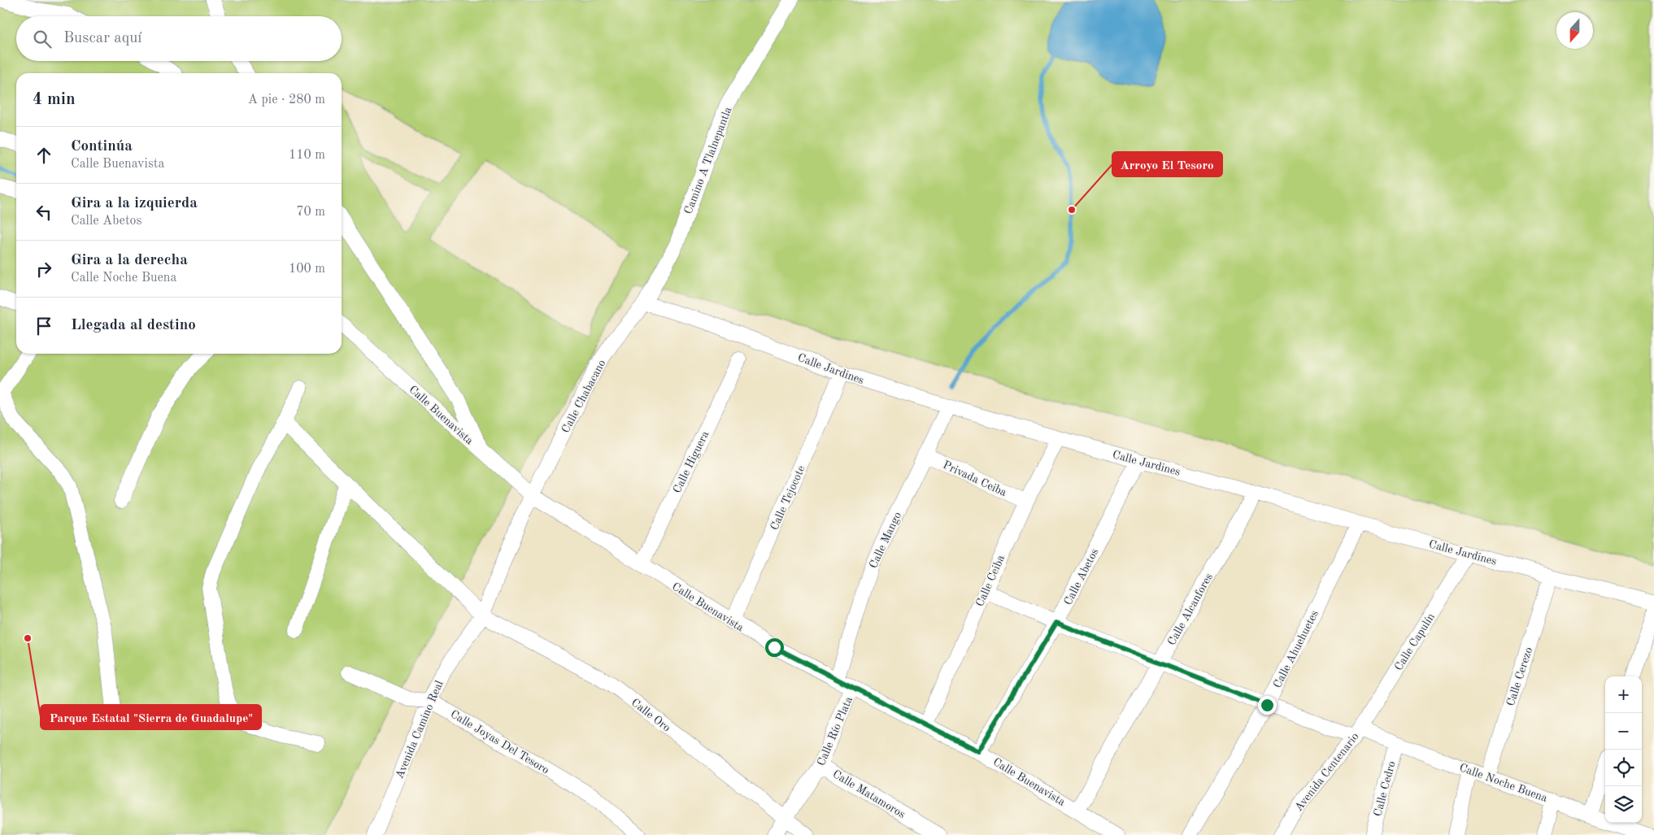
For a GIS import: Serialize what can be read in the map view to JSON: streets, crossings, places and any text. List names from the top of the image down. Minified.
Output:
{"streets":{"street":["Camino A Tlalnepantla","Calle Jardines","Calle Chabacano","Calle Buenavista","Calle Higuera","Privada Ceiba","Calle Tejocote","Calle Mango","Calle Abetos","Calle Ceiba","Calle Alcanfores","Calle Capulín","Calle Ahuehuetes","Calle Cerezo","Calle Oro","Avenida Camino Real","Calle Río Plata","Calle Joyas Del Tesoro","Avenida Centenario","Calle Noche Buena","Calle Cedro","Calle Matamoros"]},"crossings":[["Camino A Tlalnepantla","Calle Jardines"],["Camino A Tlalnepantla","Calle Chabacano"],["Calle Jardines","Calle Chabacano"],["Calle Jardines","Calle Tejocote"],["Calle Jardines","Calle Mango"],["Calle Jardines","Calle Abetos"],["Calle Jardines","Calle Ceiba"],["Calle Jardines","Calle Alcanfores"],["Calle Jardines","Calle Capulín"],["Calle Jardines","Calle Ahuehuetes"],["Calle Jardines","Calle Cerezo"],["Calle Chabacano","Calle Buenavista"],["Calle Chabacano","Avenida Camino Real"],["Calle Buenavista","Calle Higuera"],["Calle Buenavista","Calle Tejocote"],["Calle Buenavista","Calle Mango"],["Calle Buenavista","Calle Abetos"],["Calle Buenavista","Calle Ceiba"],["Calle Buenavista","Calle Alcanfores"],["Calle Buenavista","Avenida Camino Real"],["Calle Buenavista","Calle Río Plata"],["Privada Ceiba","Calle Mango"],["Privada Ceiba","Calle Ceiba"],["Calle Abetos","Calle Noche Buena"],["Calle Ceiba","Calle Noche Buena"],["Calle Alcanfores","Calle Noche Buena"],["Calle Capulín","Avenida Centenario"],["Calle Capulín","Calle Noche Buena"],["Calle Ahuehuetes","Calle Noche Buena"],["Calle Cerezo","Calle Noche Buena"],["Calle Oro","Avenida Camino Real"],["Calle Oro","Calle Río Plata"],["Avenida Camino Real","Calle Joyas Del Tesoro"],["Calle Río Plata","Calle Matamoros"],["Avenida Centenario","Calle Noche Buena"],["Calle Noche Buena","Calle Cedro"]],"places":["Arroyo El Tesoro","Parque Estatal \"Sierra de Guadalupe\""],"north":"bottom","page":{"search":"Buscar aquí","heading":["4 min","A pie · 280 m"],"list":[["Continúa","Calle Buenavista","110 m"],["Gira a la izquierda","Calle Abetos","70 m"],["Gira a la derecha","Calle Noche Buena","100 m"],"Llegada al destino"],"map_buttons":["+","−"]}}
